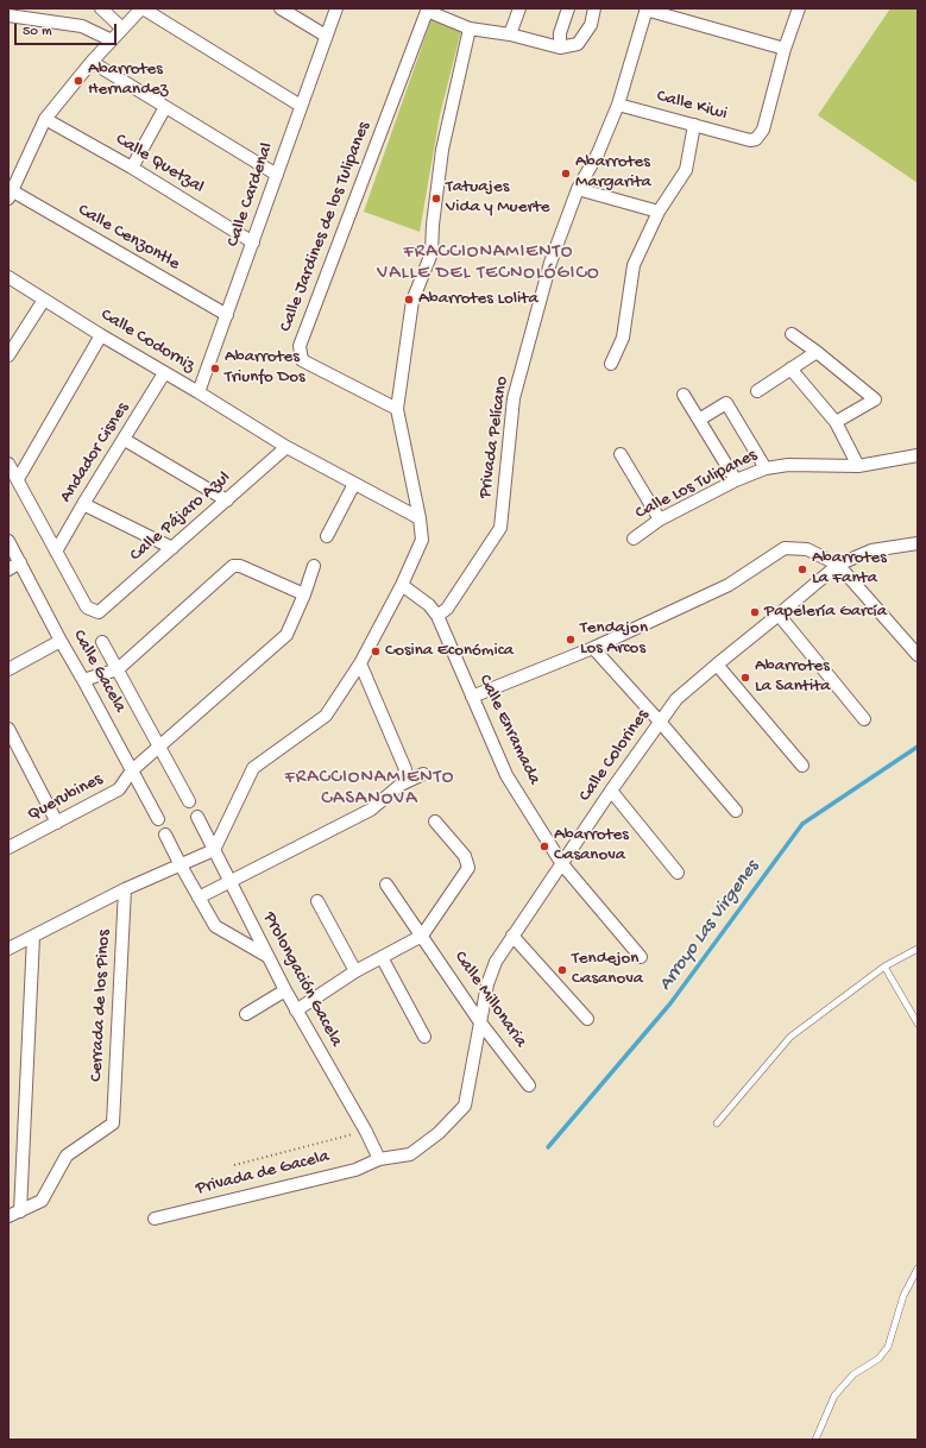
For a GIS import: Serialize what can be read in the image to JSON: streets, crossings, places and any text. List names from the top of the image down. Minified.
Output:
{"streets":{"street":["Calle Kiwi","Calle Quetzal","Calle Cardenal","Calle Jardines de los Tulipanes","Calle Cenzontle","Calle Codorniz","Privada Pelícano","Andador Cisnes","Calle Los Tulipanes","Calle Pájaro Azul","Calle Gacela","Calle Enramada","Calle Colorines","Querubines","Prolongación Gacela","Calle Millonaria","Cerrada de los Pinos","Privada de Gacela"]},"crossings":[["Calle Kiwi","Privada Pelícano"],["Calle Quetzal","Calle Cardenal"],["Calle Cardenal","Calle Cenzontle"],["Calle Cardenal","Calle Codorniz"],["Calle Codorniz","Andador Cisnes"],["Calle Codorniz","Calle Pájaro Azul"],["Privada Pelícano","Calle Enramada"],["Andador Cisnes","Calle Gacela"],["Calle Pájaro Azul","Calle Gacela"],["Calle Gacela","Querubines"],["Calle Enramada","Calle Colorines"],["Calle Colorines","Prolongación Gacela"],["Calle Colorines","Calle Millonaria"],["Calle Colorines","Privada de Gacela"],["Prolongación Gacela","Privada de Gacela"]],"districts":["FRACCIONAMIENTO VALLE DEL TECNOLÓGICO","FRACCIONAMIENTO CASANOVA"],"water":["Arroyo Las Virgenes"],"places":["Abarrotes Hernandez","Abarrotes Margarita","Tatuajes Vida y Muerte","Abarrotes Lolita","Abarrotes Triunfo Dos","Abarrotes La Fanta","Papelería García","Tendajon Los Arcos","Cosina Económica","Abarrotes La Santita","Abarrotes Casanova","Tendejon Casanova"],"scale_bar":"50 m"}
